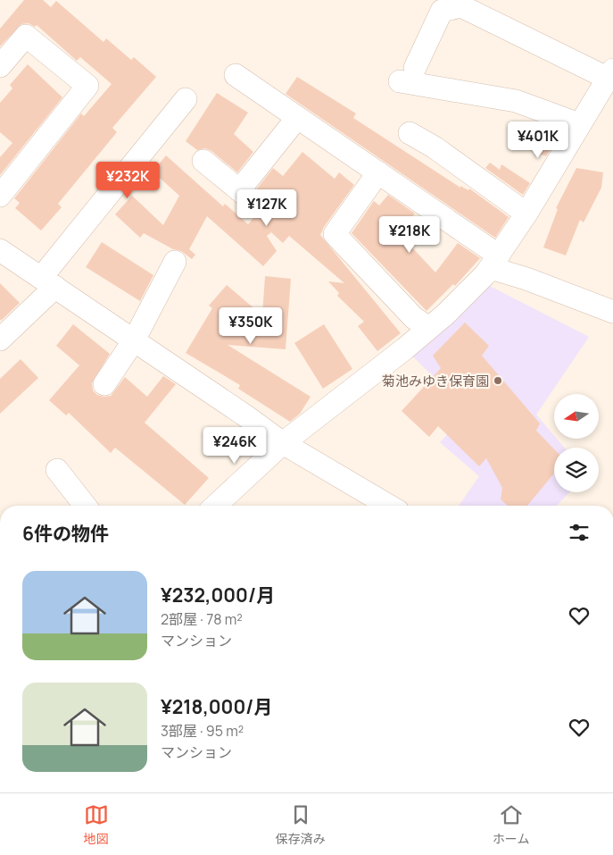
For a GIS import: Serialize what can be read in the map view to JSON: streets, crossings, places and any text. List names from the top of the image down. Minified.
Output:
{"places":["菊池みゆき保育園"],"north":"left","page":{"price":["¥401K","¥232K","¥127K","¥218K","¥350K","¥246K"],"heading":"6件の物件","list":[{"name":"¥232,000/月","note":"2部屋 · 78 m² · マンション"},{"name":"¥218,000/月","note":"3部屋 · 95 m² · マンション"}],"tabs":["地図","保存済み","ホーム"]}}
